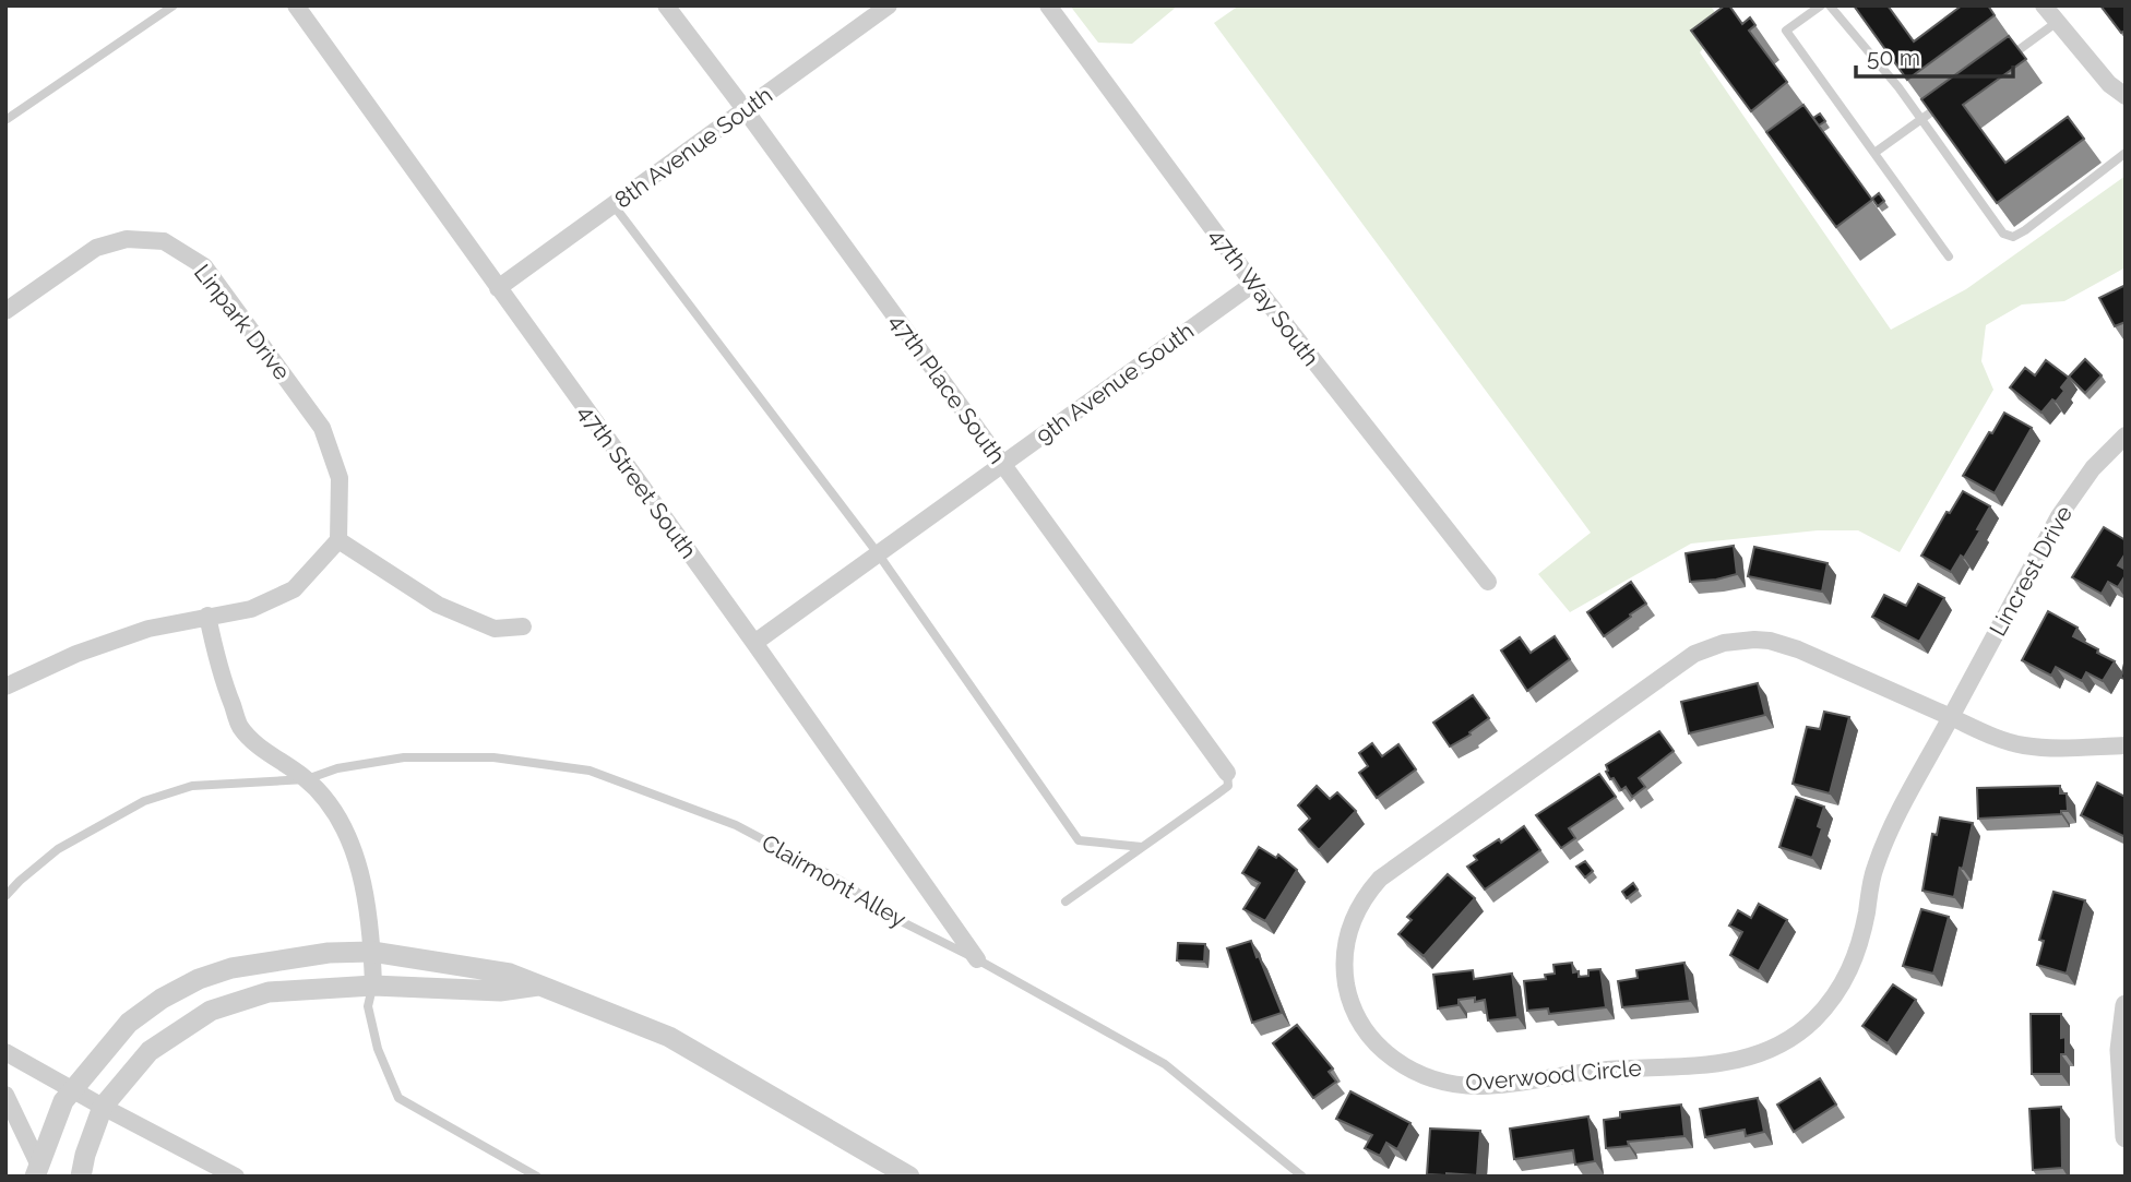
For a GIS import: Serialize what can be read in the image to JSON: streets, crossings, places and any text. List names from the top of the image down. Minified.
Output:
{"streets":{"street":["8th Avenue South","47th Way South","Linpark Drive","9th Avenue South","47th Place South","47th Street South","Lincrest Drive","Overwood Circle"],"lane":["Clairmont Alley"]},"crossings":[["8th Avenue South","47th Place South"],["8th Avenue South","47th Street South"],["47th Way South","9th Avenue South"],["9th Avenue South","47th Place South"],["9th Avenue South","47th Street South"],["47th Street South","Clairmont Alley"],["Lincrest Drive","Overwood Circle"]],"scale_bar":"50 m"}
